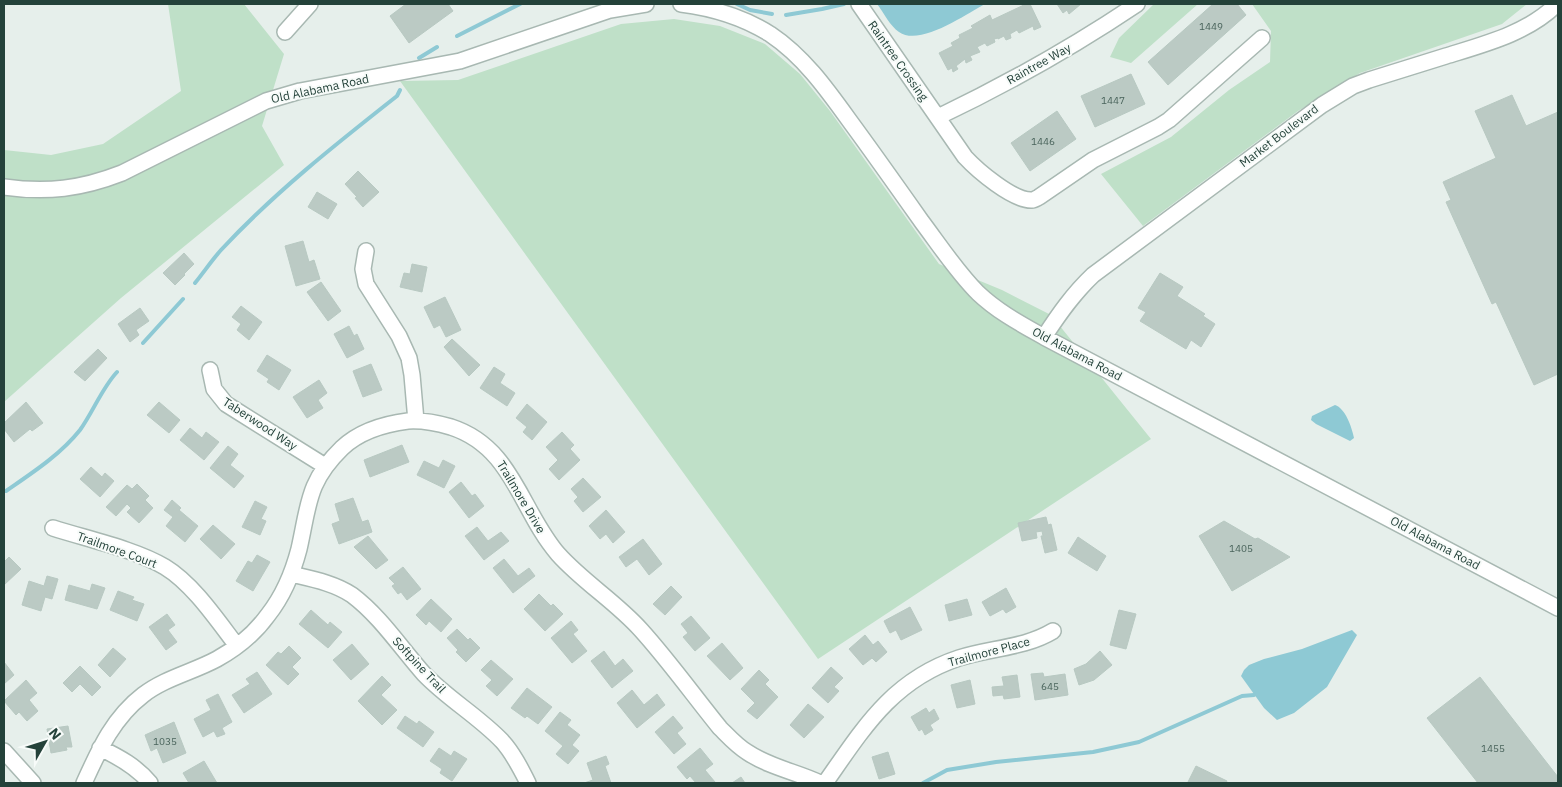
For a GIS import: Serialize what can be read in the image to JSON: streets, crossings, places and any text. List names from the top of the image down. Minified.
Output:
{"streets":{"street":["Raintree Crossing","Raintree Way","Old Alabama Road","Market Boulevard","Taberwood Way","Trailmore Drive","Trailmore Court","Trailmore Place","Softpine Trail"]},"crossings":[["Raintree Crossing","Raintree Way"],["Old Alabama Road","Market Boulevard"],["Taberwood Way","Trailmore Drive"],["Trailmore Drive","Trailmore Court"],["Trailmore Drive","Softpine Trail"]],"house_numbers":["1449","1447","1446","1405","645","1035","1455"],"north":"top right"}
